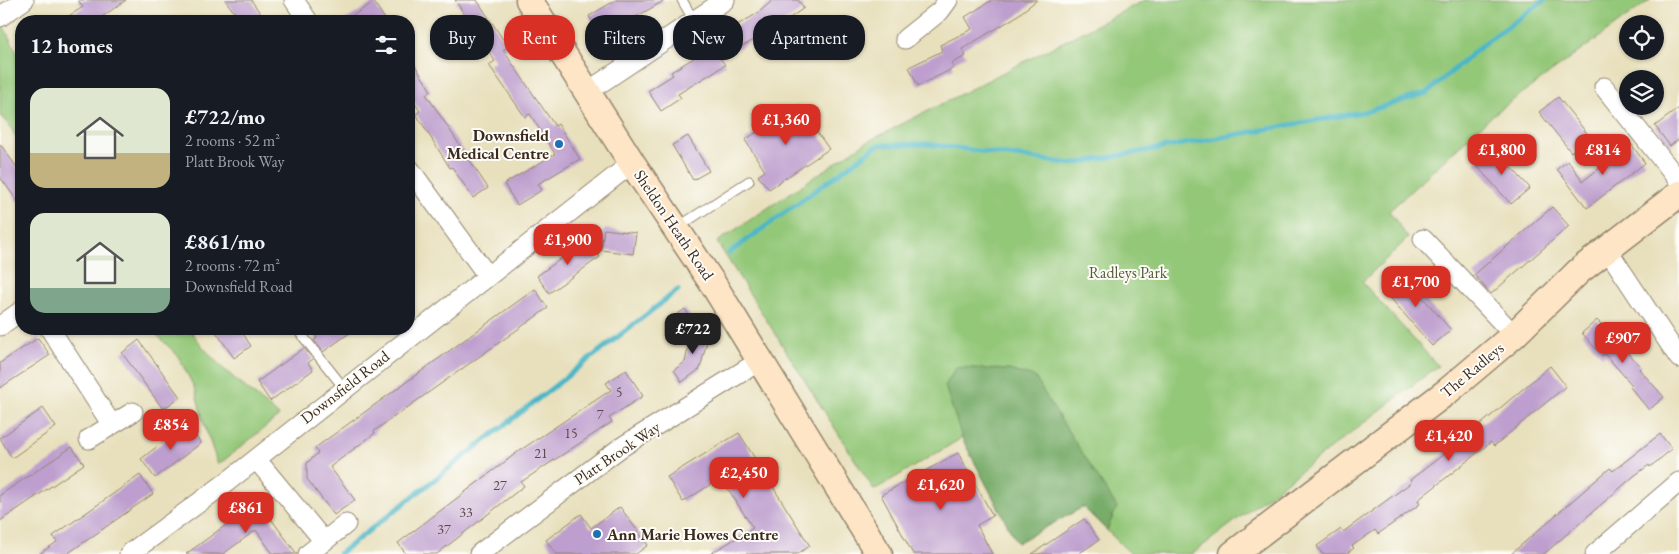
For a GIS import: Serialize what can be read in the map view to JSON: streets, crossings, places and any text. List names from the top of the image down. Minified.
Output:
{"streets":{"street":["Sheldon Heath Road","The Radleys","Downsfield Road","Platt Brook Way"]},"crossings":[["Sheldon Heath Road","Downsfield Road"],["Sheldon Heath Road","Platt Brook Way"]],"parks":["Radleys Park"],"places":["Downsfield Medical Centre","Ann Marie Howes Centre"],"house_numbers":["5","7","15","21","27","33","37"],"page":{"chip":["Buy","Rent","Filters","New","Apartment"],"heading":"12 homes","list":[{"name":"£722/mo","note":"2 rooms · 52 m² · Platt Brook Way"},{"name":"£861/mo","note":"2 rooms · 72 m² · Downsfield Road"}],"price":["£1,360","£1,800","£814","£1,900","£1,700","£722","£907","£854","£1,420","£2,450","£1,620","£861"]}}
